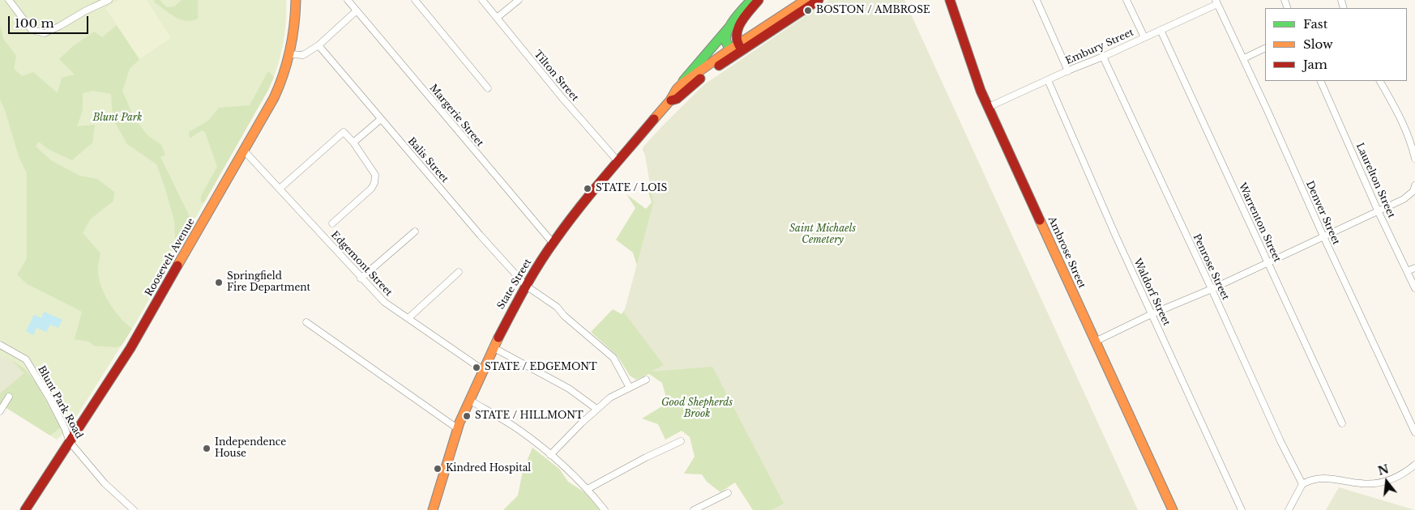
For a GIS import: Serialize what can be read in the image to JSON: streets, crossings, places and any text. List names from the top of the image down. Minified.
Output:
{"streets":{"main road":["Ambrose Street","Roosevelt Avenue","State Street"],"street":["Embury Street","Tilton Street","Margerie Street","Balis Street","Laurelton Street","Denver Street","Warrenton Street","Edgemont Street","Penrose Street","Waldorf Street","Blunt Park Road"]},"crossings":[["Embury Street","Denver Street"],["Embury Street","Warrenton Street"],["Embury Street","Ambrose Street"],["Embury Street","Penrose Street"],["Embury Street","Waldorf Street"],["Tilton Street","State Street"],["Margerie Street","State Street"],["Balis Street","State Street"],["Roosevelt Avenue","Edgemont Street"],["Roosevelt Avenue","Blunt Park Road"],["Edgemont Street","State Street"]],"parks":["Blunt Park","Saint Michaels Cemetery","Good Shepherds Brook"],"places":["BOSTON / AMBROSE","STATE / LOIS","Springfield Fire Department","STATE / EDGEMONT","STATE / HILLMONT","Independence House","Kindred Hospital"],"legend":["Fast","Slow","Jam"],"scale_bar":"100 m","north":"top"}
